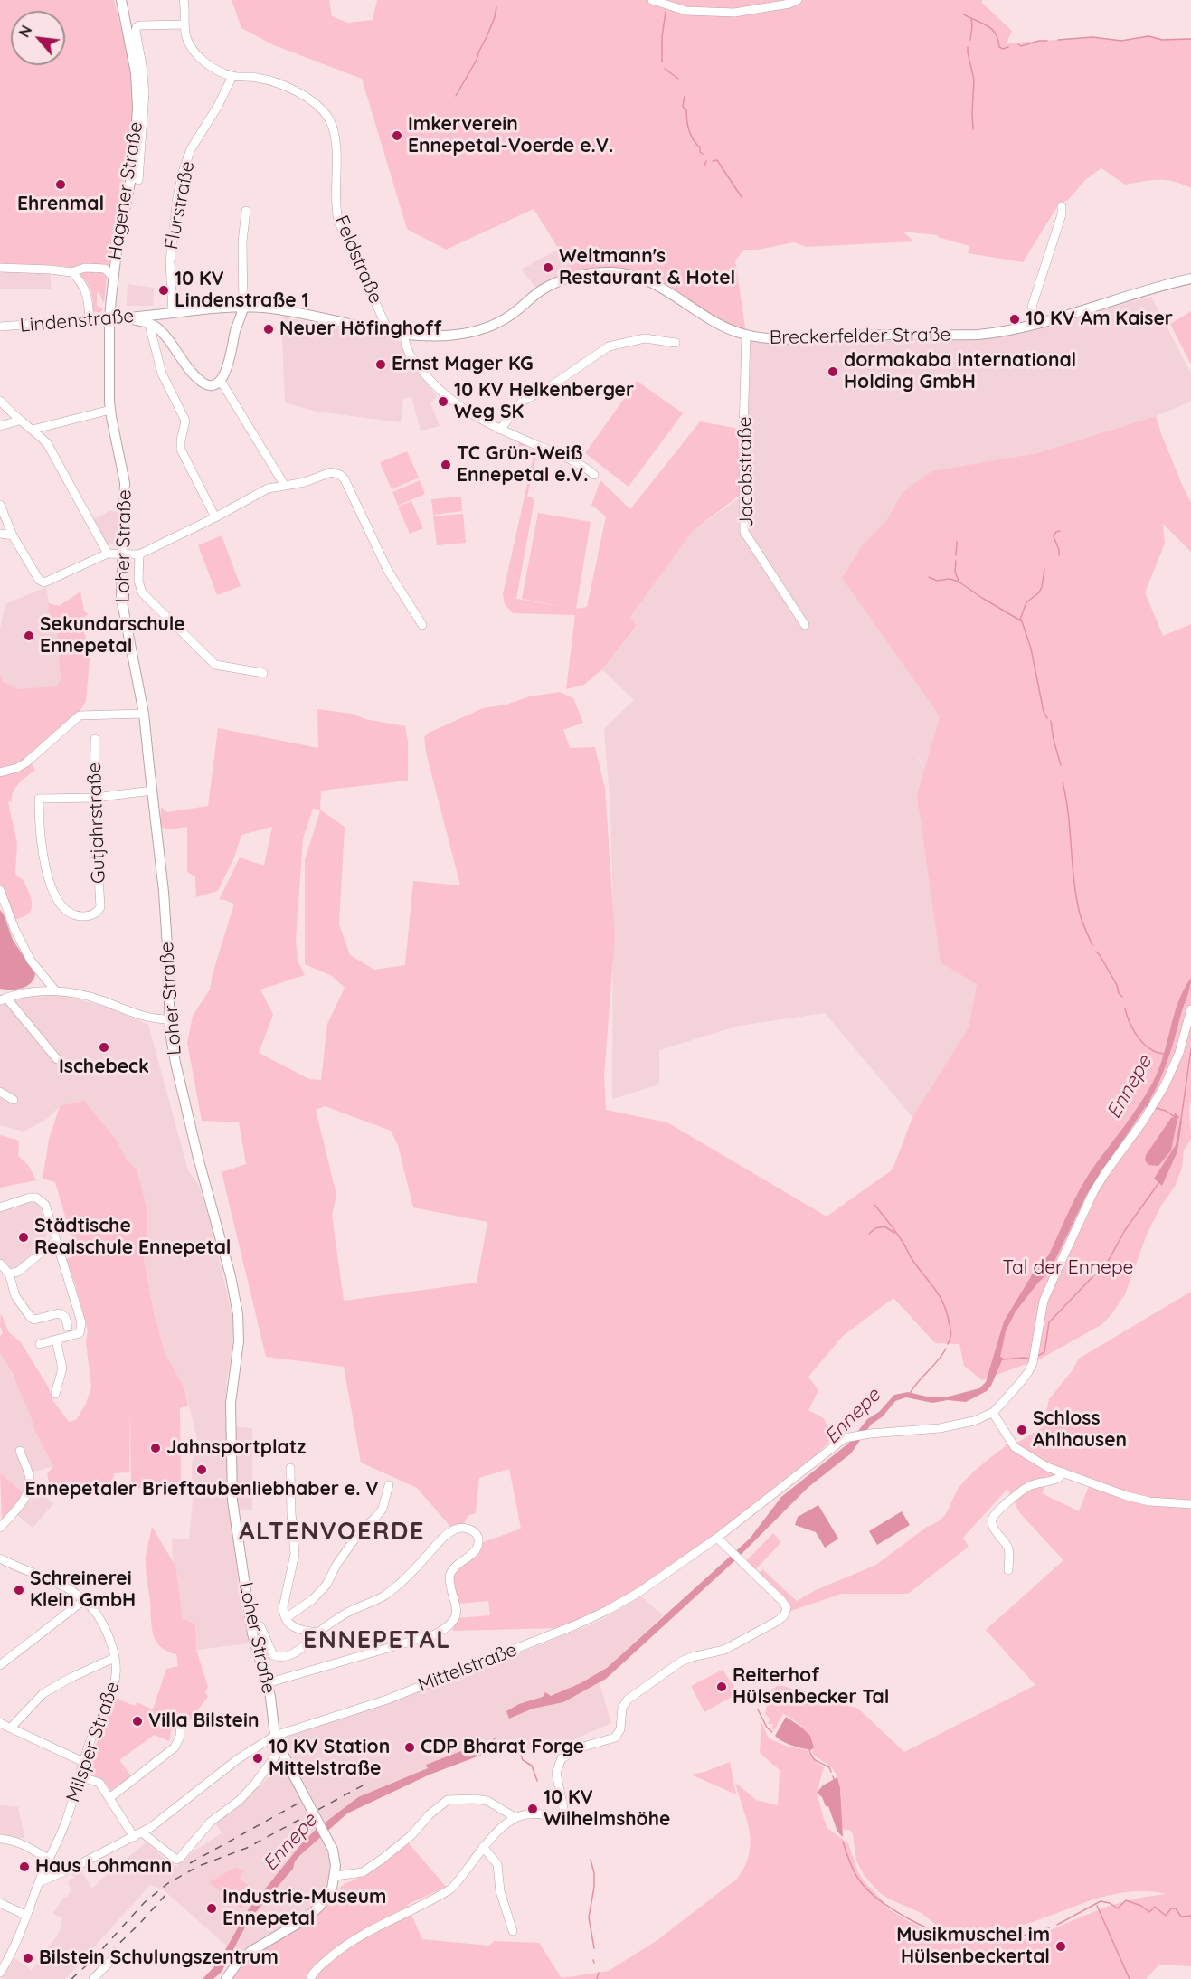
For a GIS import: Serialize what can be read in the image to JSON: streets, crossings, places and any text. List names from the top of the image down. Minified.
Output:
{"streets":{"main road":["Hagener Straße","Lindenstraße","Breckerfelder Straße","Loher Straße"],"street":["Flurstraße","Feldstraße","Jacobstraße","Gutjahrstraße","Mittelstraße","Milsper Straße"]},"crossings":[["Hagener Straße","Lindenstraße"],["Hagener Straße","Loher Straße"],["Flurstraße","Feldstraße"],["Flurstraße","Lindenstraße"],["Feldstraße","Lindenstraße"],["Lindenstraße","Breckerfelder Straße"],["Lindenstraße","Loher Straße"],["Breckerfelder Straße","Jacobstraße"],["Loher Straße","Mittelstraße"],["Mittelstraße","Milsper Straße"]],"districts":["ALTENVOERDE","ENNEPETAL"],"water":["Ennepe"],"parks":["Tal der Ennepe"],"places":["Imkerverein Ennepetal-Voerde e.V.","Ehrenmal","Weltmann's Restaurant & Hotel","10 KV Lindenstraße 1","10 KV Am Kaiser","Neuer Höfinghoff","Ernst Mager KG","dormakaba International Holding GmbH","10 KV Helkenberger Weg SK","TC Grün-Weiß Ennepetal e.V.","Sekundarschule Ennepetal","Ischebeck","Städtische Realschule Ennepetal","Schloss Ahlhausen","Jahnsportplatz","Ennepetaler Brieftaubenliebhaber e. V","Schreinerei Klein GmbH","Reiterhof Hülsenbecker Tal","Villa Bilstein","CDP Bharat Forge","10 KV Station Mittelstraße","10 KV Wilhelmshöhe","Haus Lohmann","Industrie-Museum Ennepetal","Musikmuschel im Hülsenbeckertal","Bilstein Schulungszentrum"],"north":"top left"}
